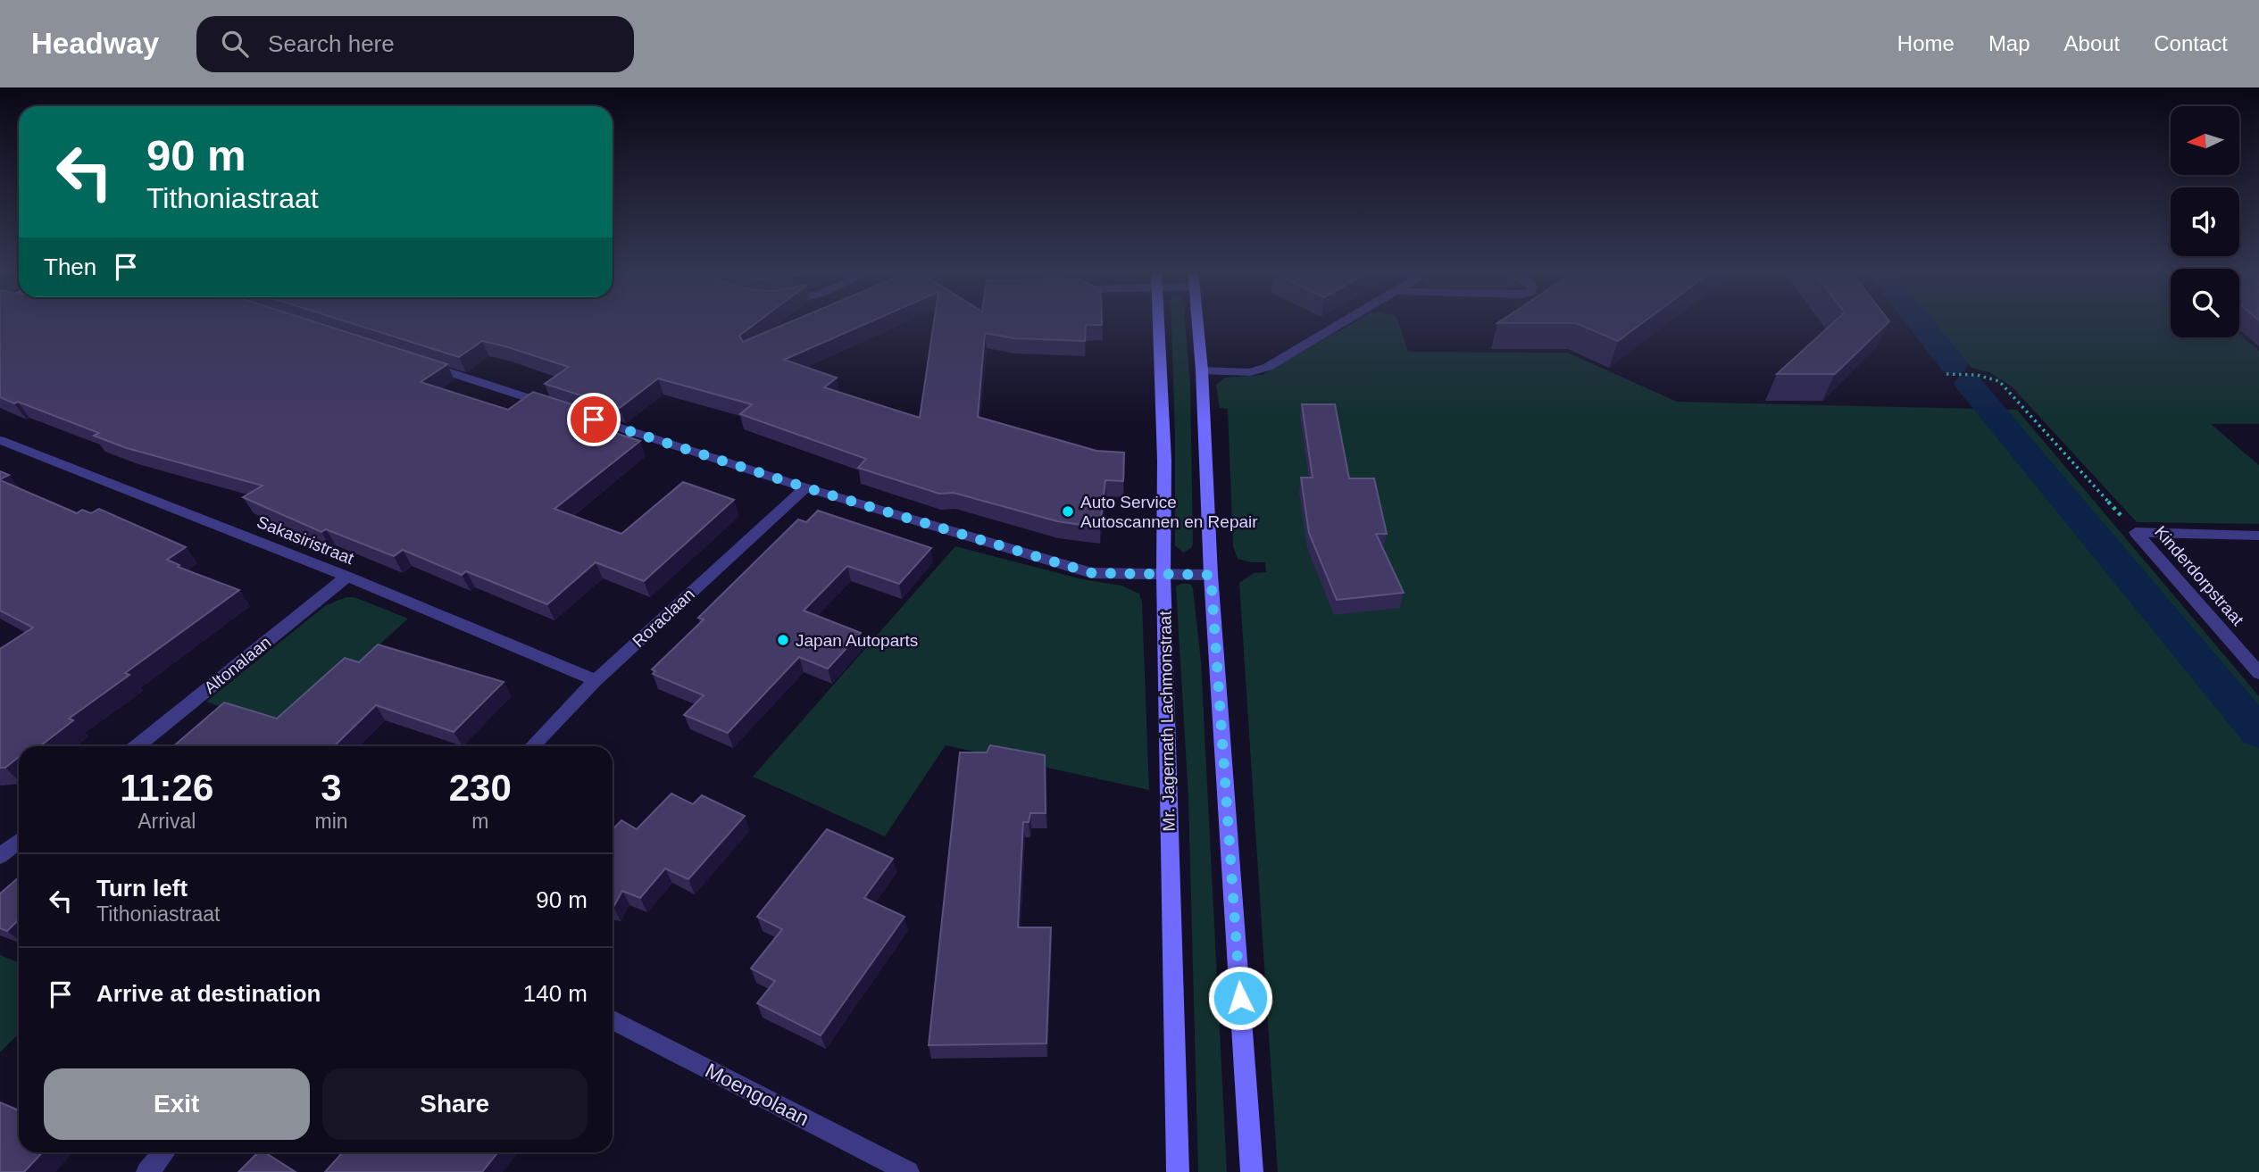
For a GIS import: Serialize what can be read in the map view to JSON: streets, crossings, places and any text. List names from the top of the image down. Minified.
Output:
{"streets":{"main road":["Mr. Jagernath Lachmonstraat"],"street":["Sakasiristraat","Kinderdorpstraat","Roraclaan","Altonalaan","Moengolaan"]},"crossings":[["Sakasiristraat","Roraclaan"],["Sakasiristraat","Altonalaan"]],"places":["Auto Service Autoscannen en Repair","Japan Autoparts"],"north":"left","page":{"header":"Headway","search":"Search here","nav":["Home","Map","About","Contact"],"turn":["90 m","Tithoniastraat"],"then":"Then","eta":["11:26","Arrival","3","min","230","m"],"list":[{"name":"Turn left","note":"Tithoniastraat","value":"90 m"},{"name":"Arrive at destination","value":"140 m"}],"buttons":["Exit","Share"]}}
